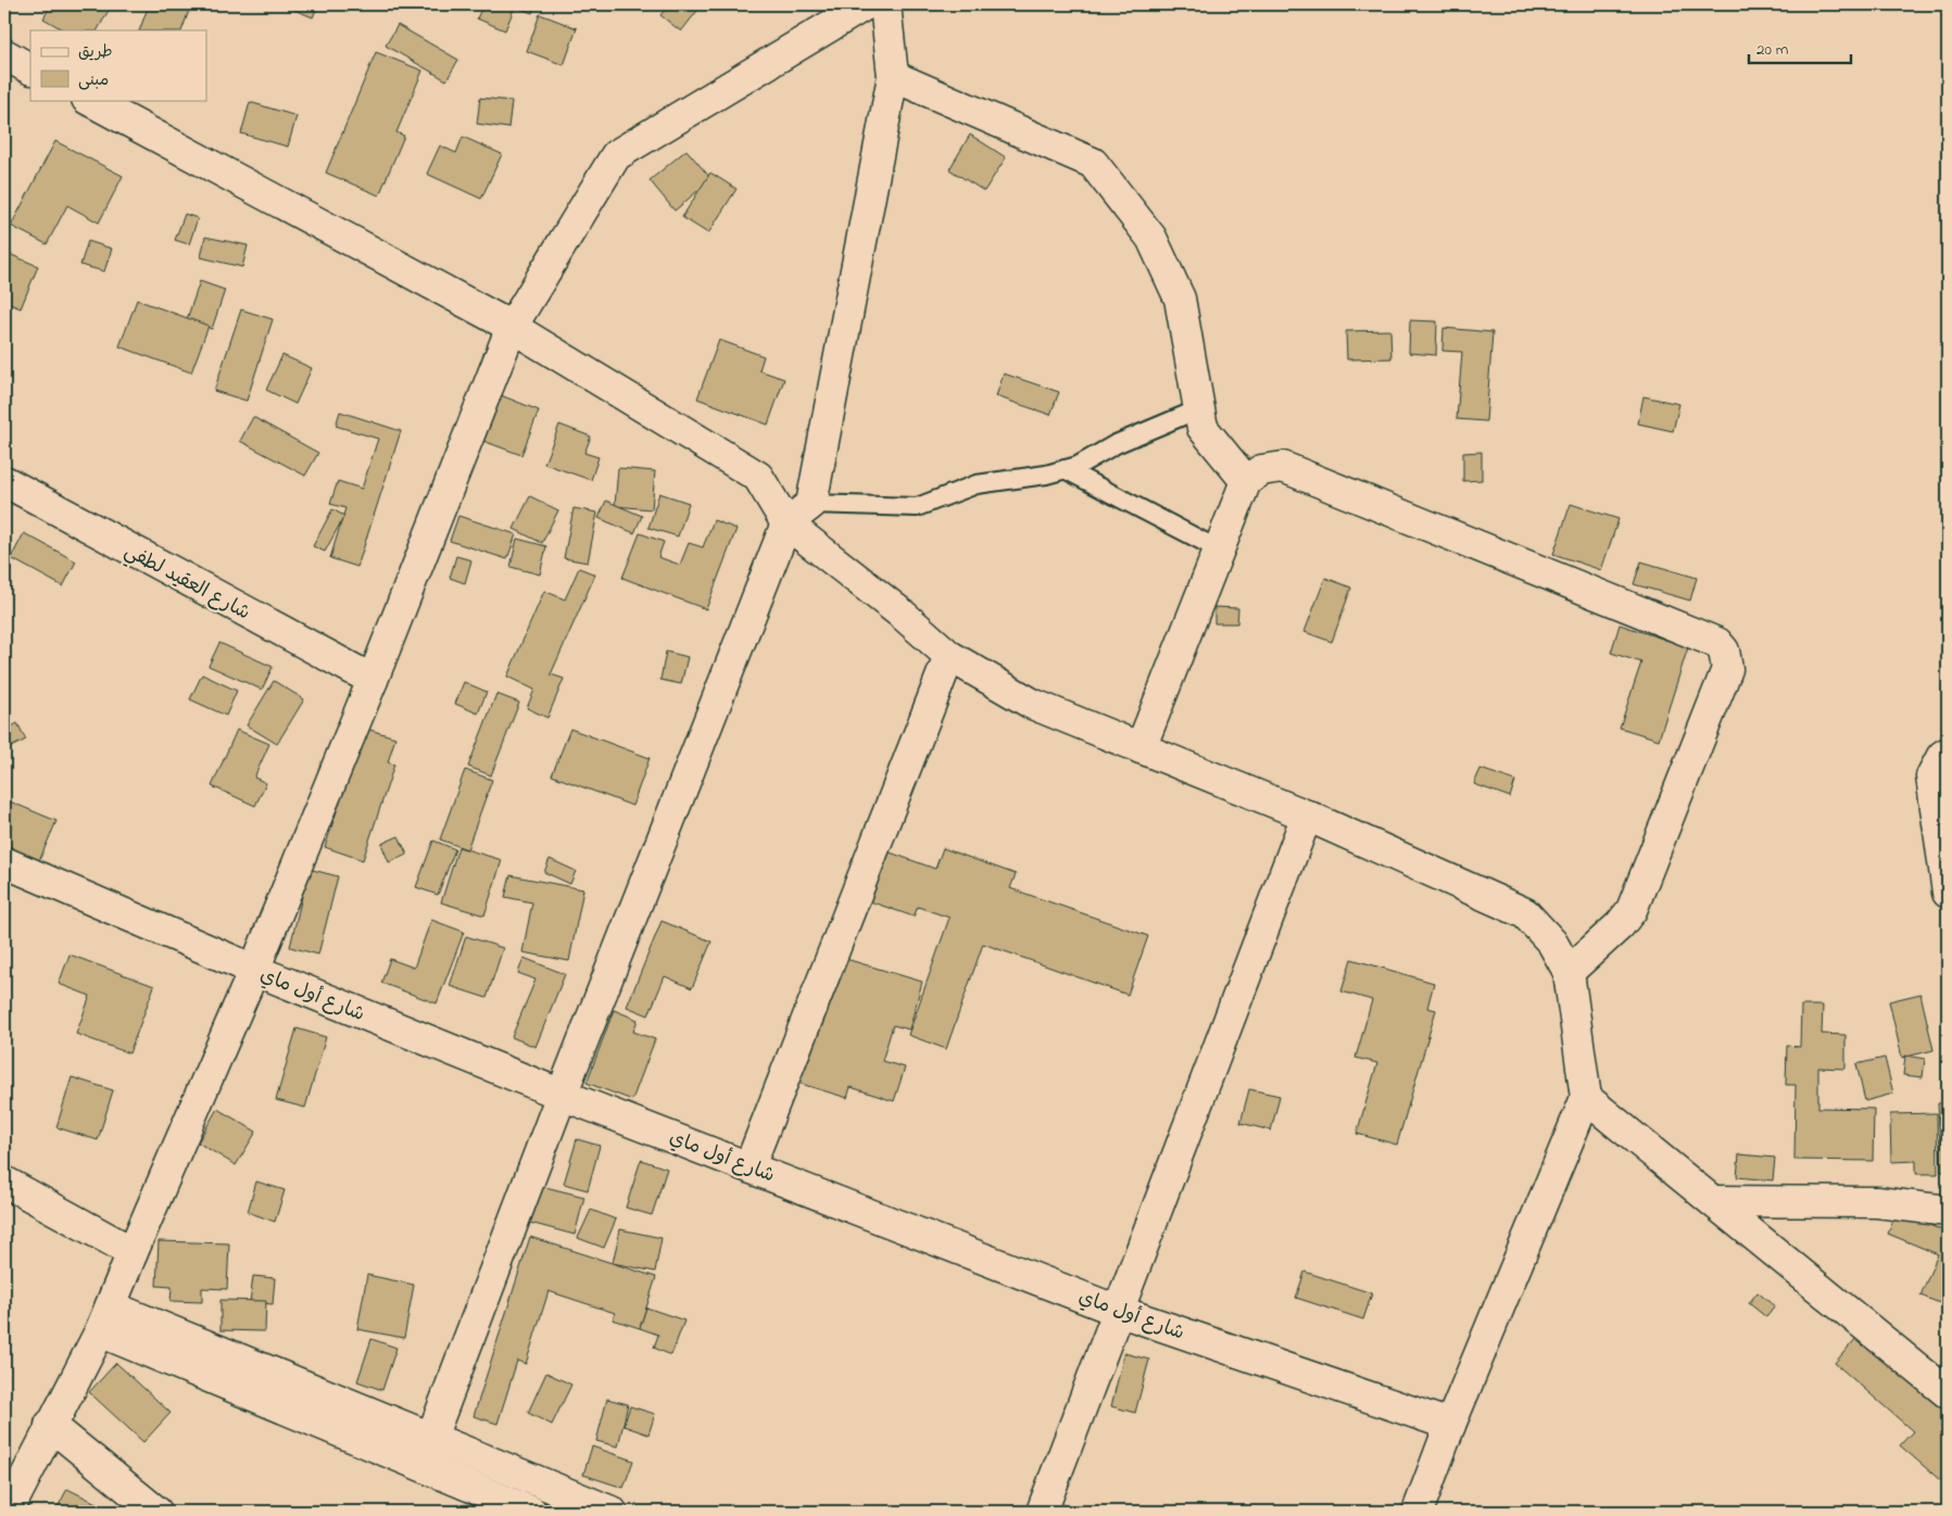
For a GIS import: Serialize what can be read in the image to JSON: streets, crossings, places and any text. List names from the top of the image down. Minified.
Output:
{"streets":{"street":["شارع العقيد لطفي","شارع أول ماي"]},"legend":["طريق","مبنى"],"scale_bar":"20 m"}
